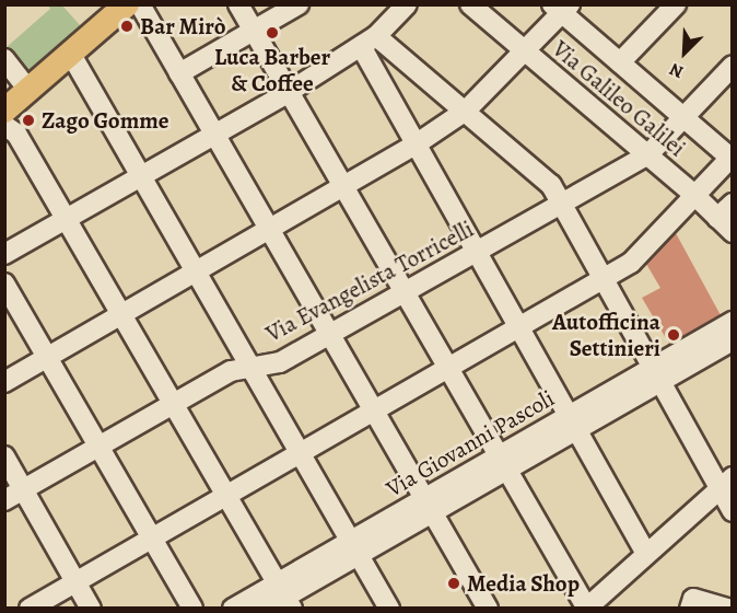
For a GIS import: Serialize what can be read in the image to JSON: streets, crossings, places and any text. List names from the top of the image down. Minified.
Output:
{"streets":{"street":["Via Galileo Galilei","Via Evangelista Torricelli","Via Giovanni Pascoli"]},"crossings":[["Via Galileo Galilei","Via Evangelista Torricelli"]],"places":["Bar Mirò","Luca Barber & Coffee","Zago Gomme","Autofficina Settinieri","Media Shop"],"north":"bottom left"}
